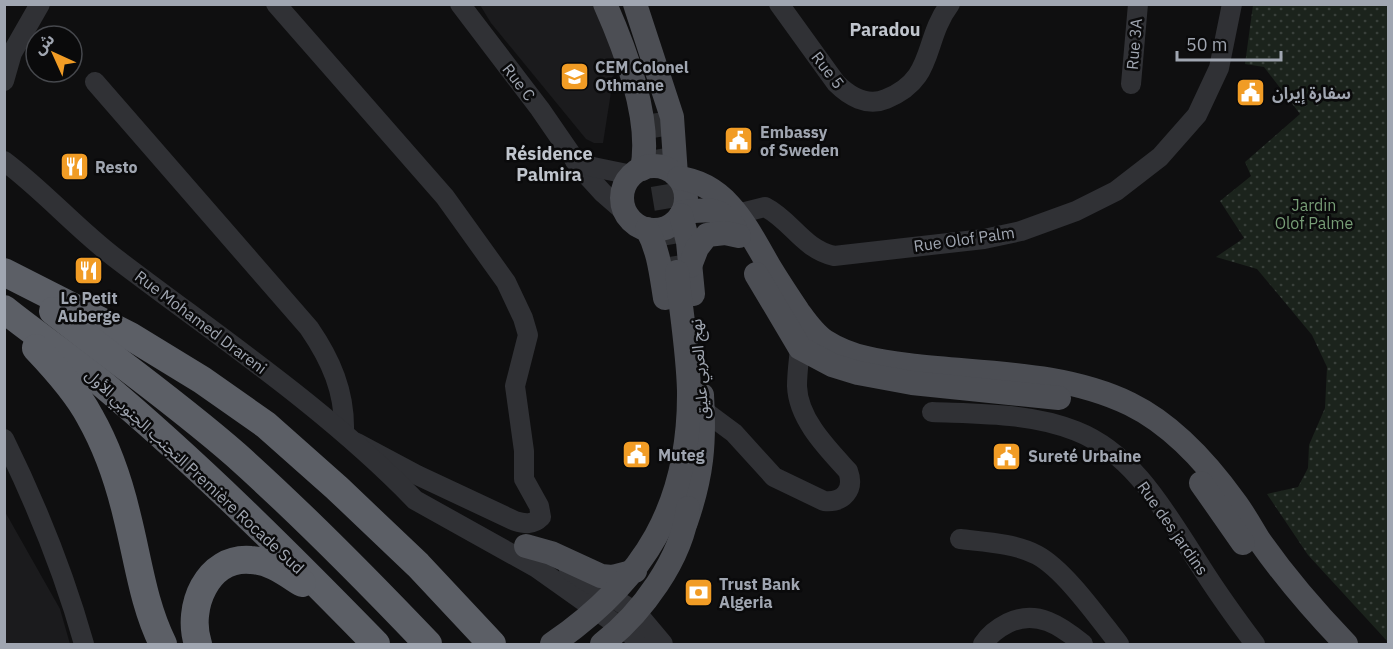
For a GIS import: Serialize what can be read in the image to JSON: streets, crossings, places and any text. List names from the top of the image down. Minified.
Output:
{"streets":{"highway":["التجنب الجنوبي الأول Première Rocade Sud"],"main road":["نهج العربي عليق"],"street":["Rue 3A","Rue 5","Rue C","Rue Olof Palm","Rue Mohamed Drareni","Rue des jardins"]},"crossings":[["Rue C","نهج العربي عليق"],["Rue Mohamed Drareni","نهج العربي عليق"]],"districts":["Paradou","Résidence Palmira"],"parks":["Jardin Olof Palme"],"places":{"school or university":["CEM Colonel Othmane"],"public building":["سفارة إيران","Embassy of Sweden","Muteg","Sureté Urbaine"],"restaurant":["Resto","Le Petit Auberge"],"bank":["Trust Bank Algeria"]},"scale_bar":"50 m","north":"top left"}
